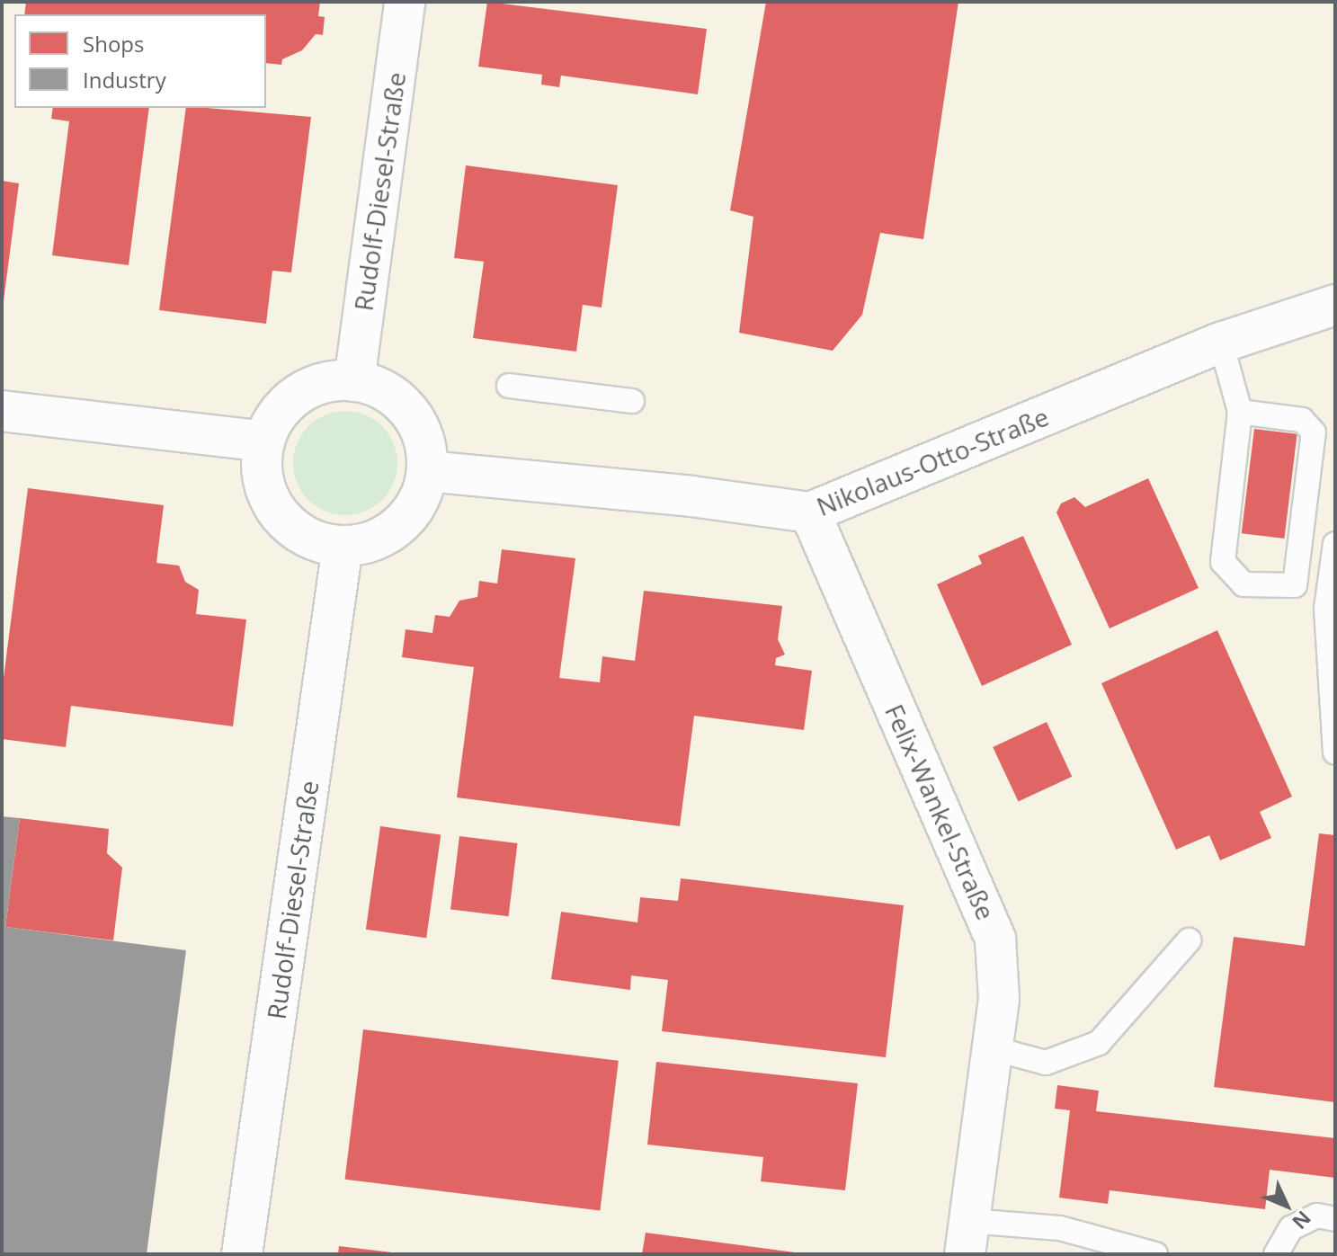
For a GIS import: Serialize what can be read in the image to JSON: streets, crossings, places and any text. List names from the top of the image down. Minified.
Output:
{"streets":{"street":["Rudolf-Diesel-Straße","Nikolaus-Otto-Straße","Felix-Wankel-Straße"]},"crossings":[["Rudolf-Diesel-Straße","Nikolaus-Otto-Straße"],["Nikolaus-Otto-Straße","Felix-Wankel-Straße"]],"legend":["Shops","Industry"],"north":"bottom right"}
